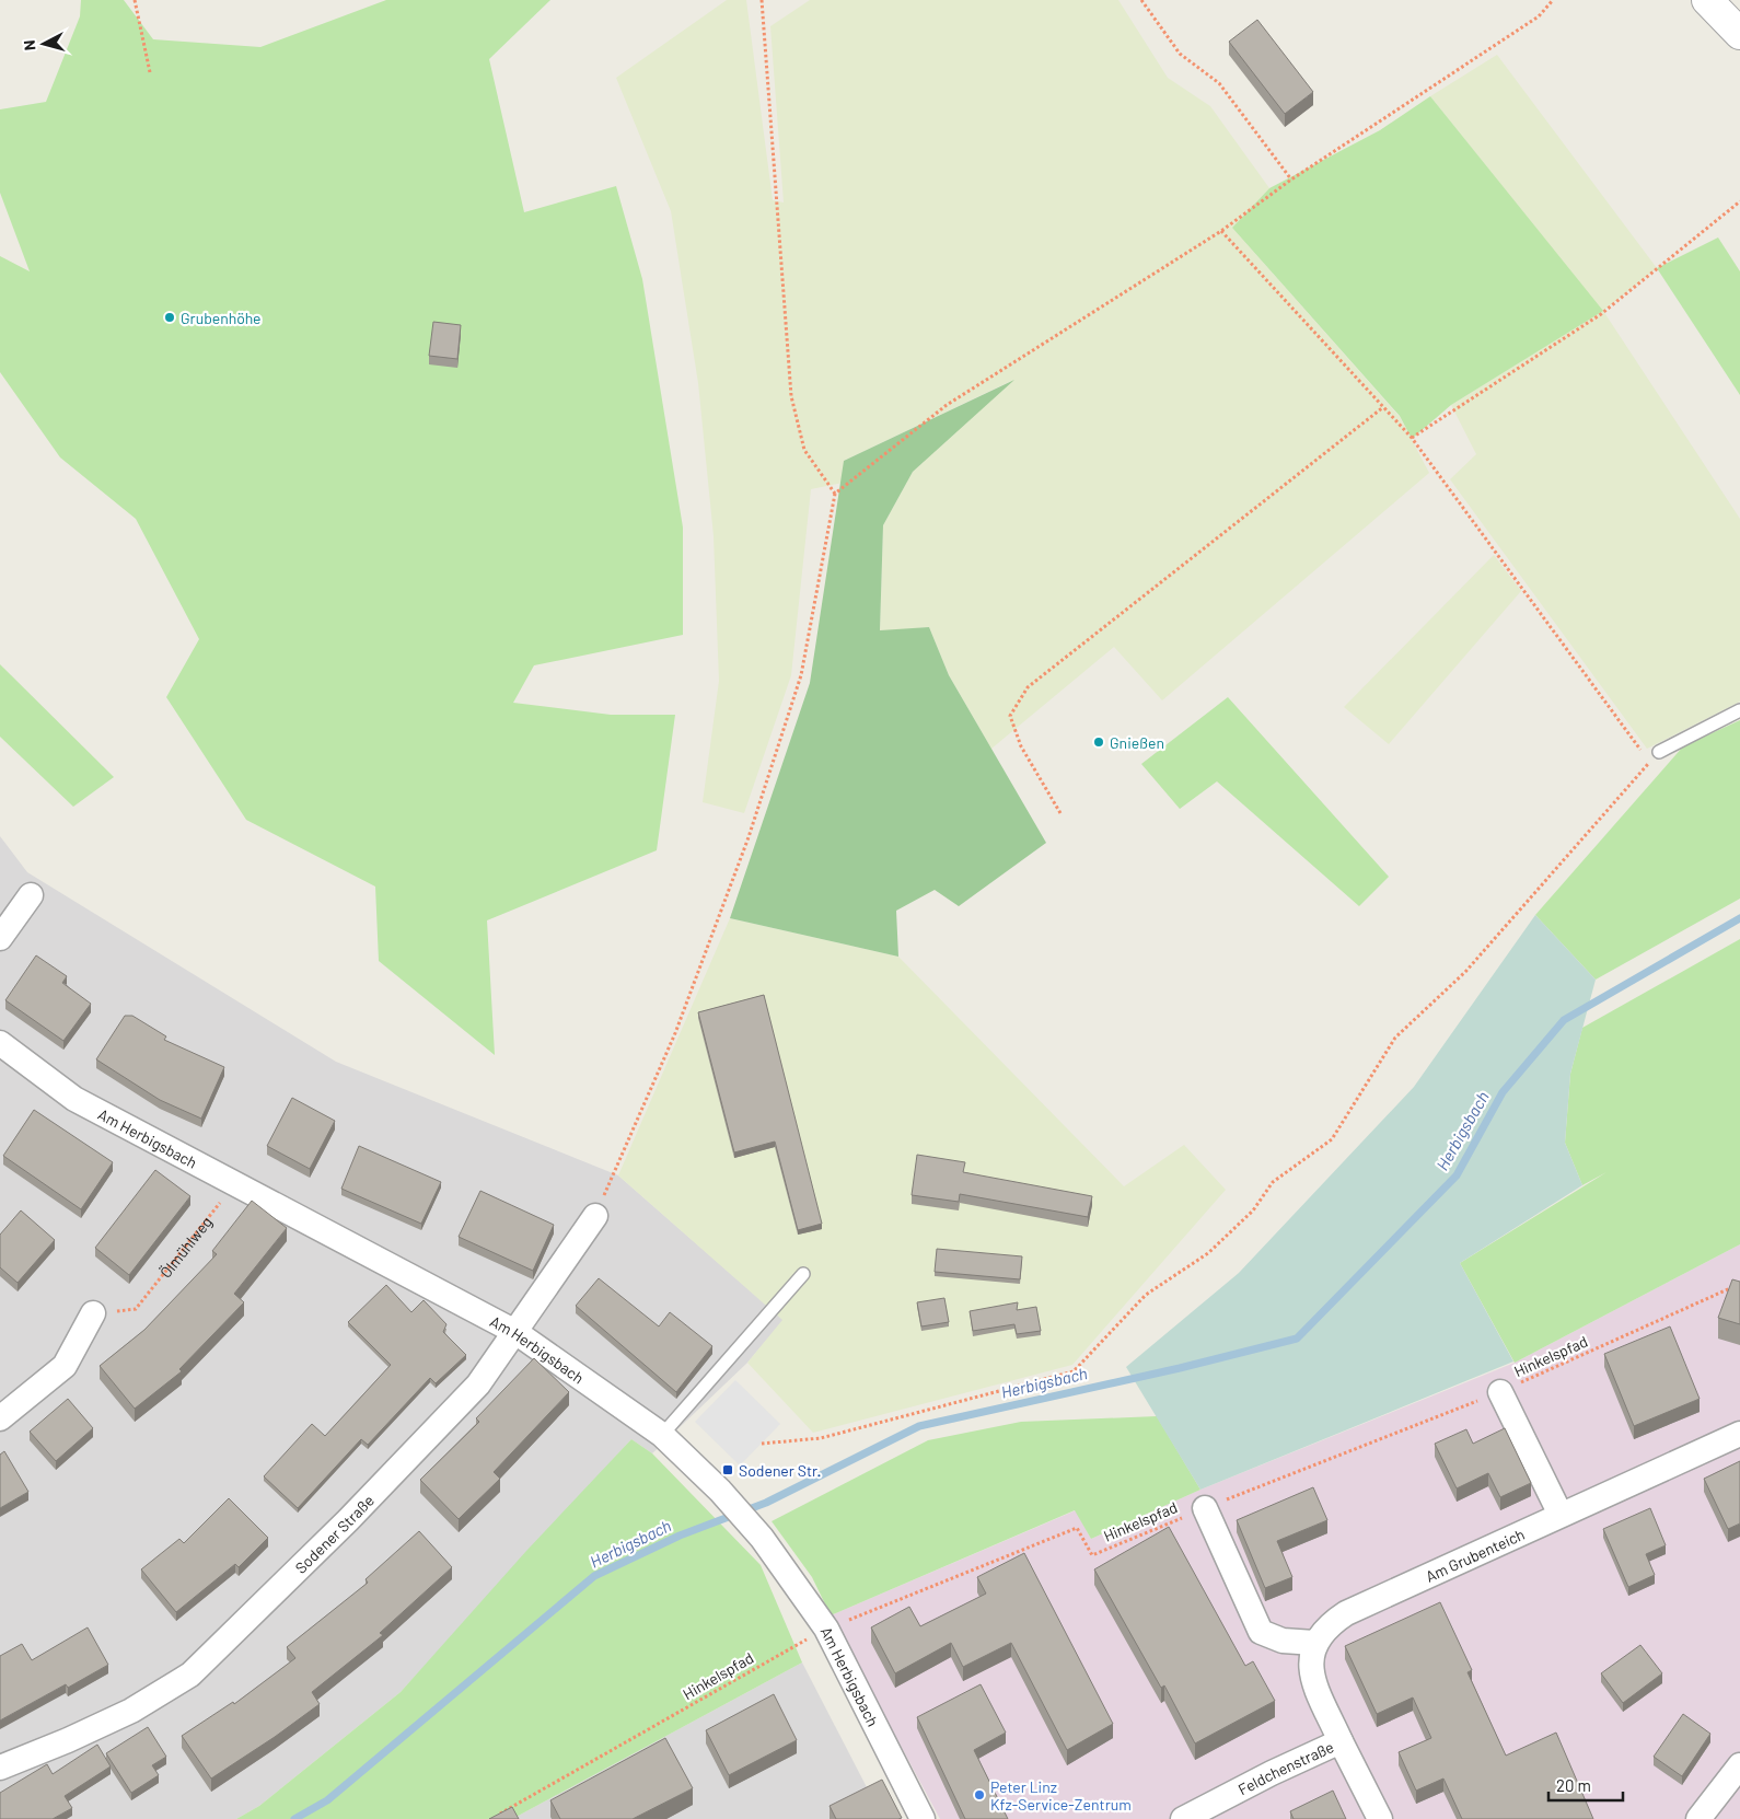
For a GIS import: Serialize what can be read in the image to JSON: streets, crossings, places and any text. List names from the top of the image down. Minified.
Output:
{"streets":{"street":["Am Herbigsbach","Sodener Straße","Am Grubenteich","Feldchenstraße"],"path":["Ölmühlweg","Hinkelspfad"]},"crossings":[["Am Herbigsbach","Ölmühlweg"],["Am Herbigsbach","Hinkelspfad"],["Am Herbigsbach","Sodener Straße"]],"water":["Herbigsbach"],"places":{"other":["Grubenhöhe","Gnießen","Peter Linz Kfz-Service-Zentrum"],"transit":["Sodener Str."]},"scale_bar":"20 m","north":"left"}
